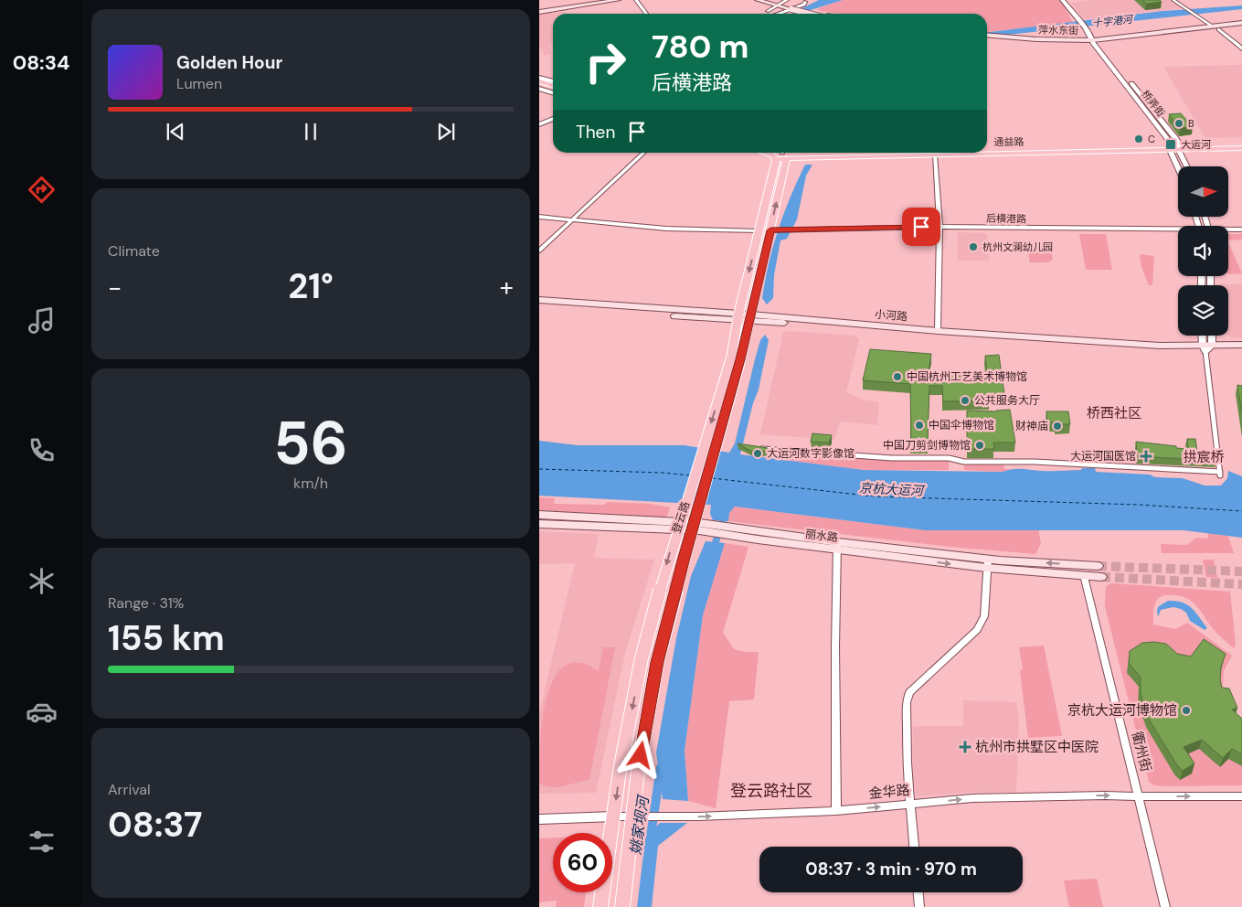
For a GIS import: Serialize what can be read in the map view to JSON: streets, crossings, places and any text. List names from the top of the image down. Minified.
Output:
{"streets":{"main road":["萍水东街","通益路","小河路","登云路","丽水路"],"street":["桥弄街","后横港路","衢州街","金华路"]},"crossings":[["萍水东街","桥弄街"],["桥弄街","通益路"],["通益路","登云路"],["后横港路","登云路"],["小河路","登云路"],["登云路","金华路"],["丽水路","衢州街"],["衢州街","金华路"]],"one_way":["金华路"],"districts":["桥西社区","拱宸桥","登云路社区"],"water":["十字港河","京杭大运河","姚家坝河"],"places":{"other":["B","C","杭州文澜幼儿园","中国杭州工艺美术博物馆","公共服务大厅","中国伞博物馆","财神庙","中国刀剪剑博物馆","大运河数字影像馆","京杭大运河博物馆"],"transit":["大运河"],"health":["大运河国医馆","杭州市拱墅区中医院"]},"north":"right","page":{"tabs":"08:34","turn":["780 m","后横港路"],"song":["Golden Hour","Lumen"],"then":"Then","tile":["Climate",["56","km/h"],["Range · 31%","155 km"],["Arrival","08:37"]],"heat":["−","21°","+"],"limit":"60","trip":"08:37 · 3 min · 970 m"}}
